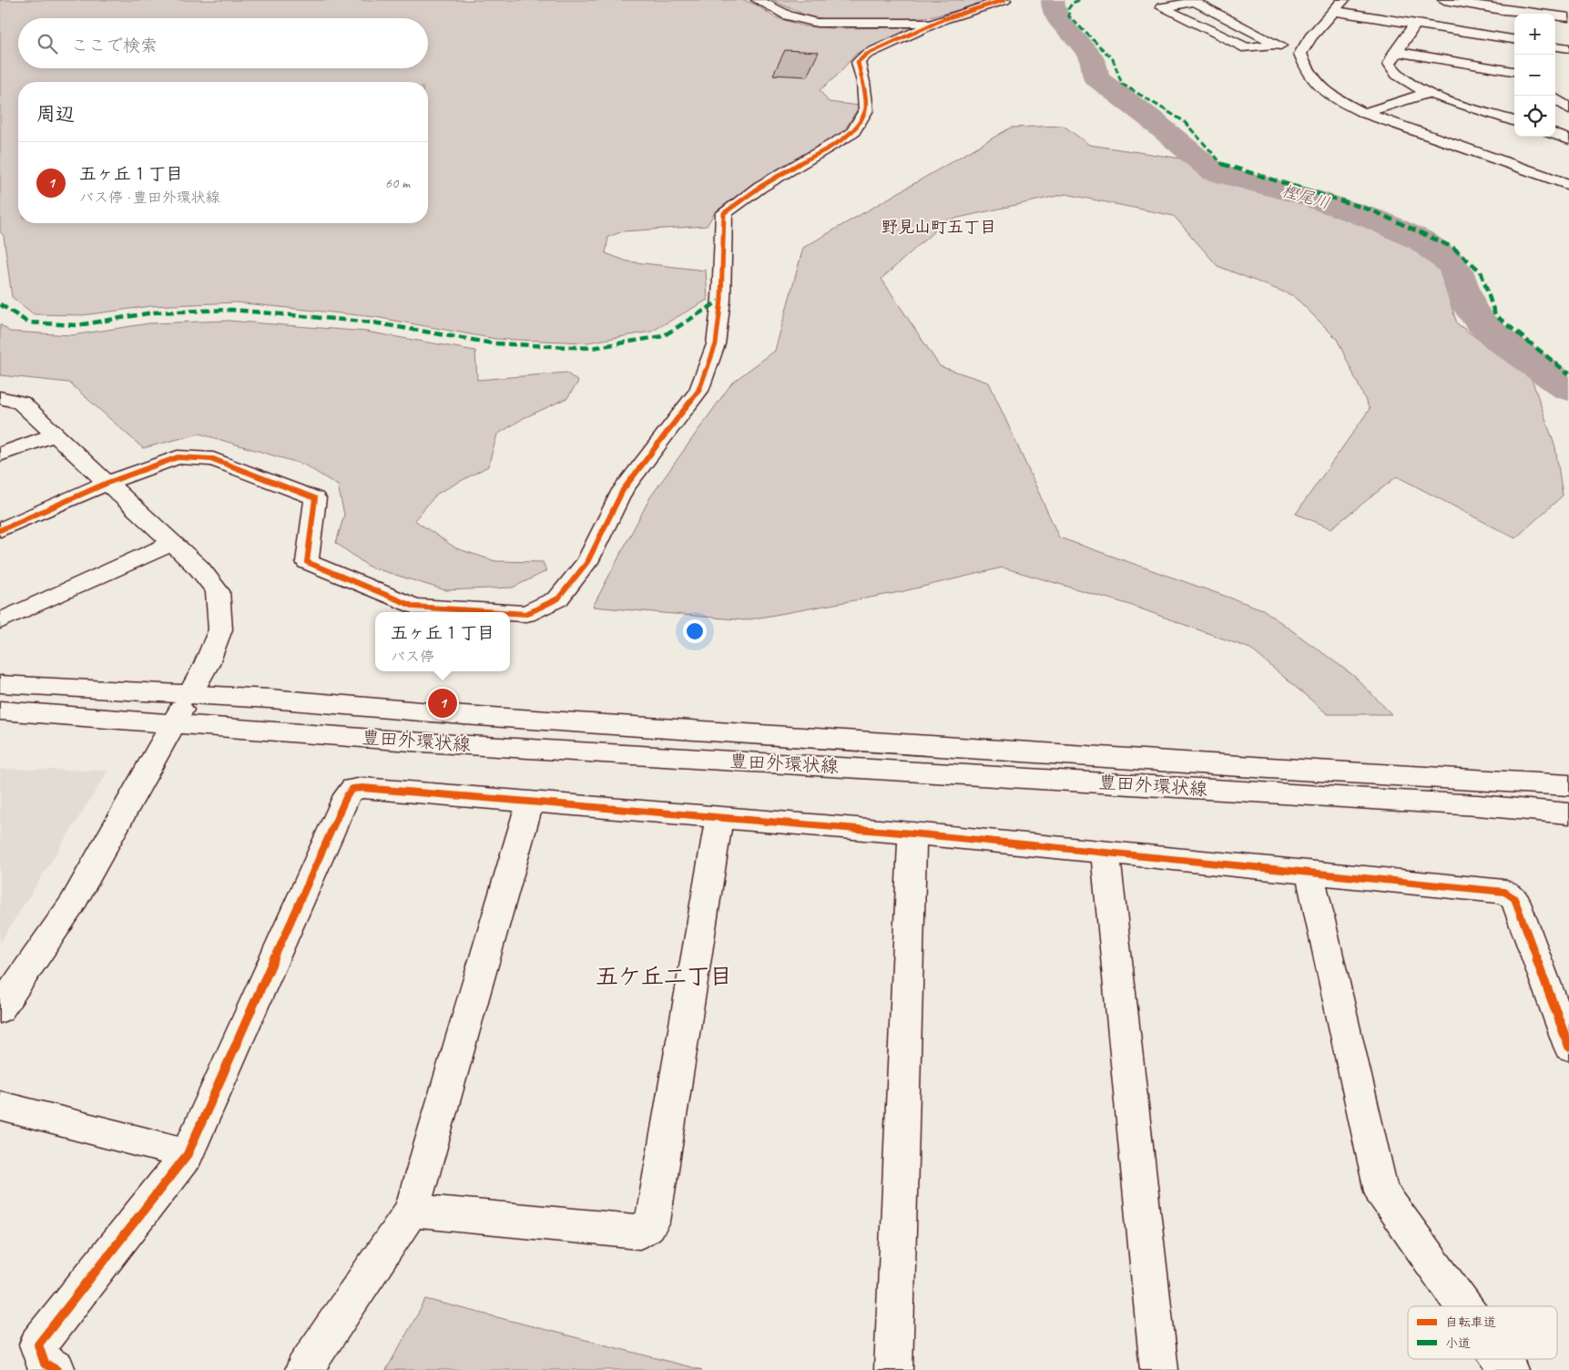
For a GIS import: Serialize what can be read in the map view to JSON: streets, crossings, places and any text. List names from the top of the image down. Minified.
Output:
{"streets":{"street":["豊田外環状線"]},"districts":["野見山町五丁目","五ケ丘二丁目"],"water":["樫尾川"],"legend":["自転車道","小道"],"page":{"map_buttons":["+","−"],"search":"ここで検索","heading":"周辺","list":[{"mark":"1","name":"五ヶ丘１丁目","note":"バス停 · 豊田外環状線","value":"60 m"}],"popup":["五ヶ丘１丁目","バス停"],"pins":"1"}}
